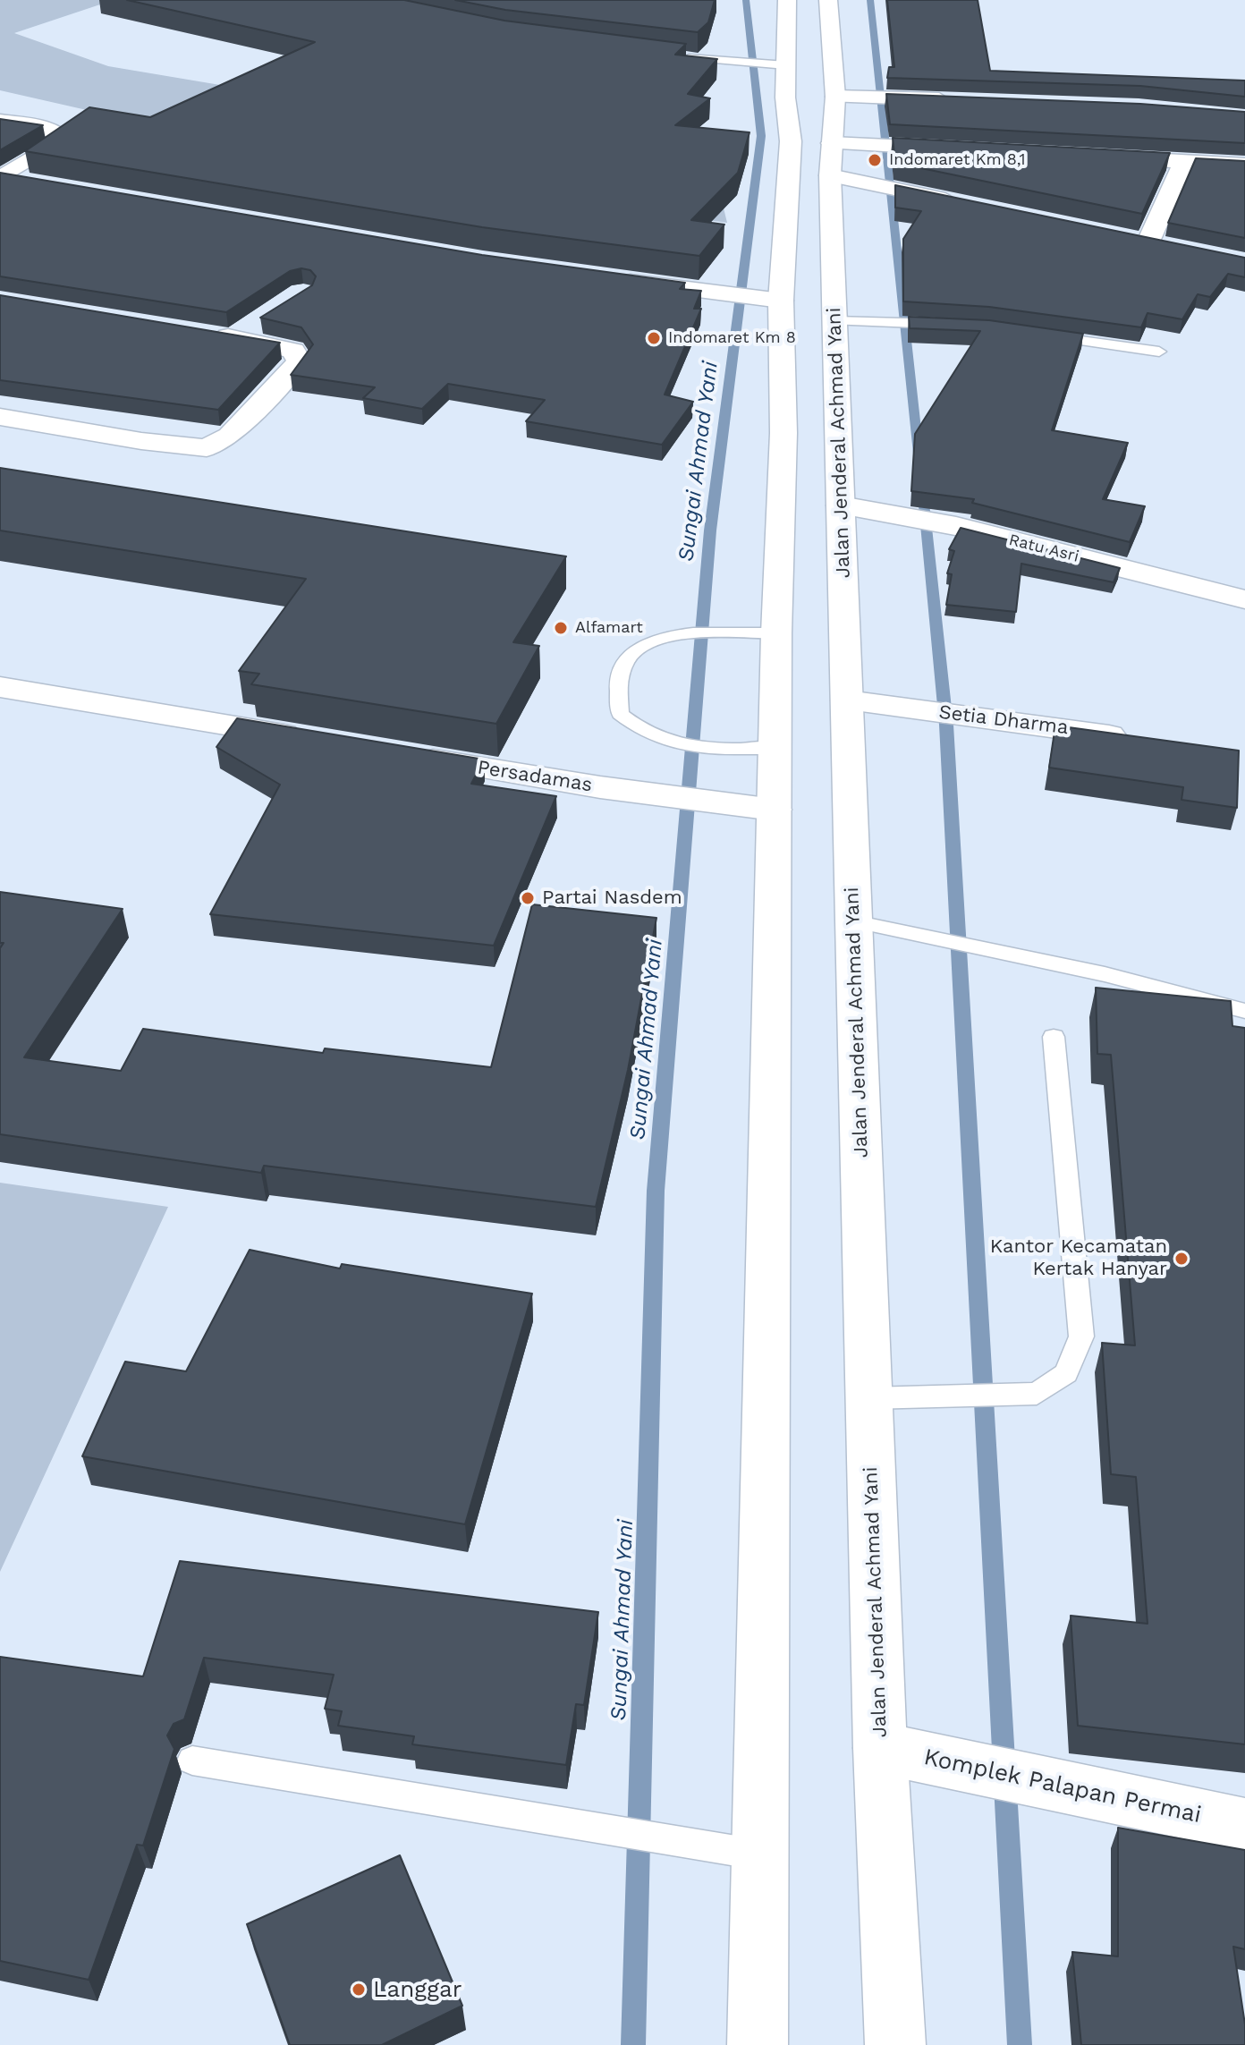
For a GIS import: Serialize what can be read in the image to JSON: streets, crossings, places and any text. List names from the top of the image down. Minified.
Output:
{"streets":{"main road":["Jalan Jenderal Achmad Yani","Ratu Asri","Setia Dharma","Persadamas","Komplek Palapan Permai"]},"crossings":[["Jalan Jenderal Achmad Yani","Ratu Asri"],["Jalan Jenderal Achmad Yani","Setia Dharma"],["Jalan Jenderal Achmad Yani","Komplek Palapan Permai"]],"water":["Sungai Ahmad Yani"],"places":["Indomaret Km 8,1","Indomaret Km 8","Alfamart","Partai Nasdem","Kantor Kecamatan Kertak Hanyar","Langgar"]}
